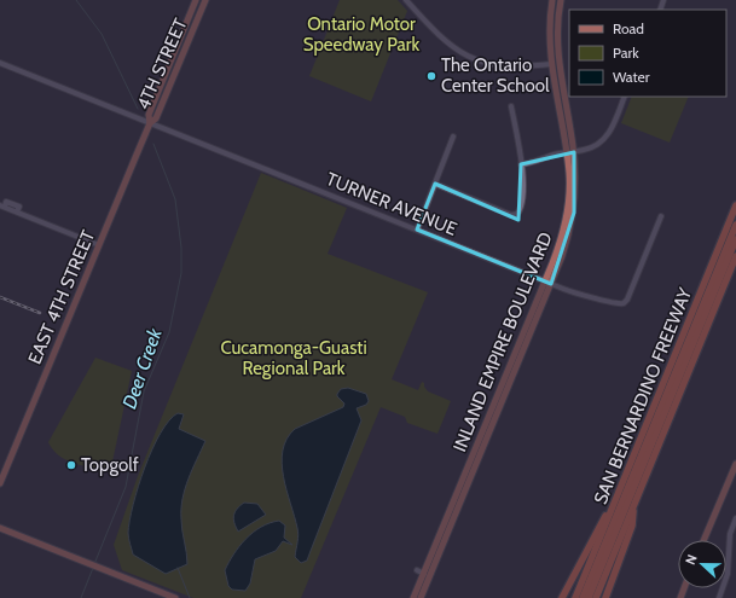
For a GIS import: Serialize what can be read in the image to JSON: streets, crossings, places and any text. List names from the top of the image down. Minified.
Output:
{"streets":{"highway":["SAN BERNARDINO FREEWAY"],"main road":["4TH STREET","EAST 4TH STREET","INLAND EMPIRE BOULEVARD"],"street":["TURNER AVENUE"]},"crossings":[["4TH STREET","TURNER AVENUE"],["4TH STREET","EAST 4TH STREET"],["TURNER AVENUE","EAST 4TH STREET"],["TURNER AVENUE","INLAND EMPIRE BOULEVARD"]],"water":["Deer Creek"],"parks":["Ontario Motor Speedway Park","Cucamonga-Guasti Regional Park"],"places":["The Ontario Center School","Topgolf"],"legend":["Road","Park","Water"],"north":"left"}
